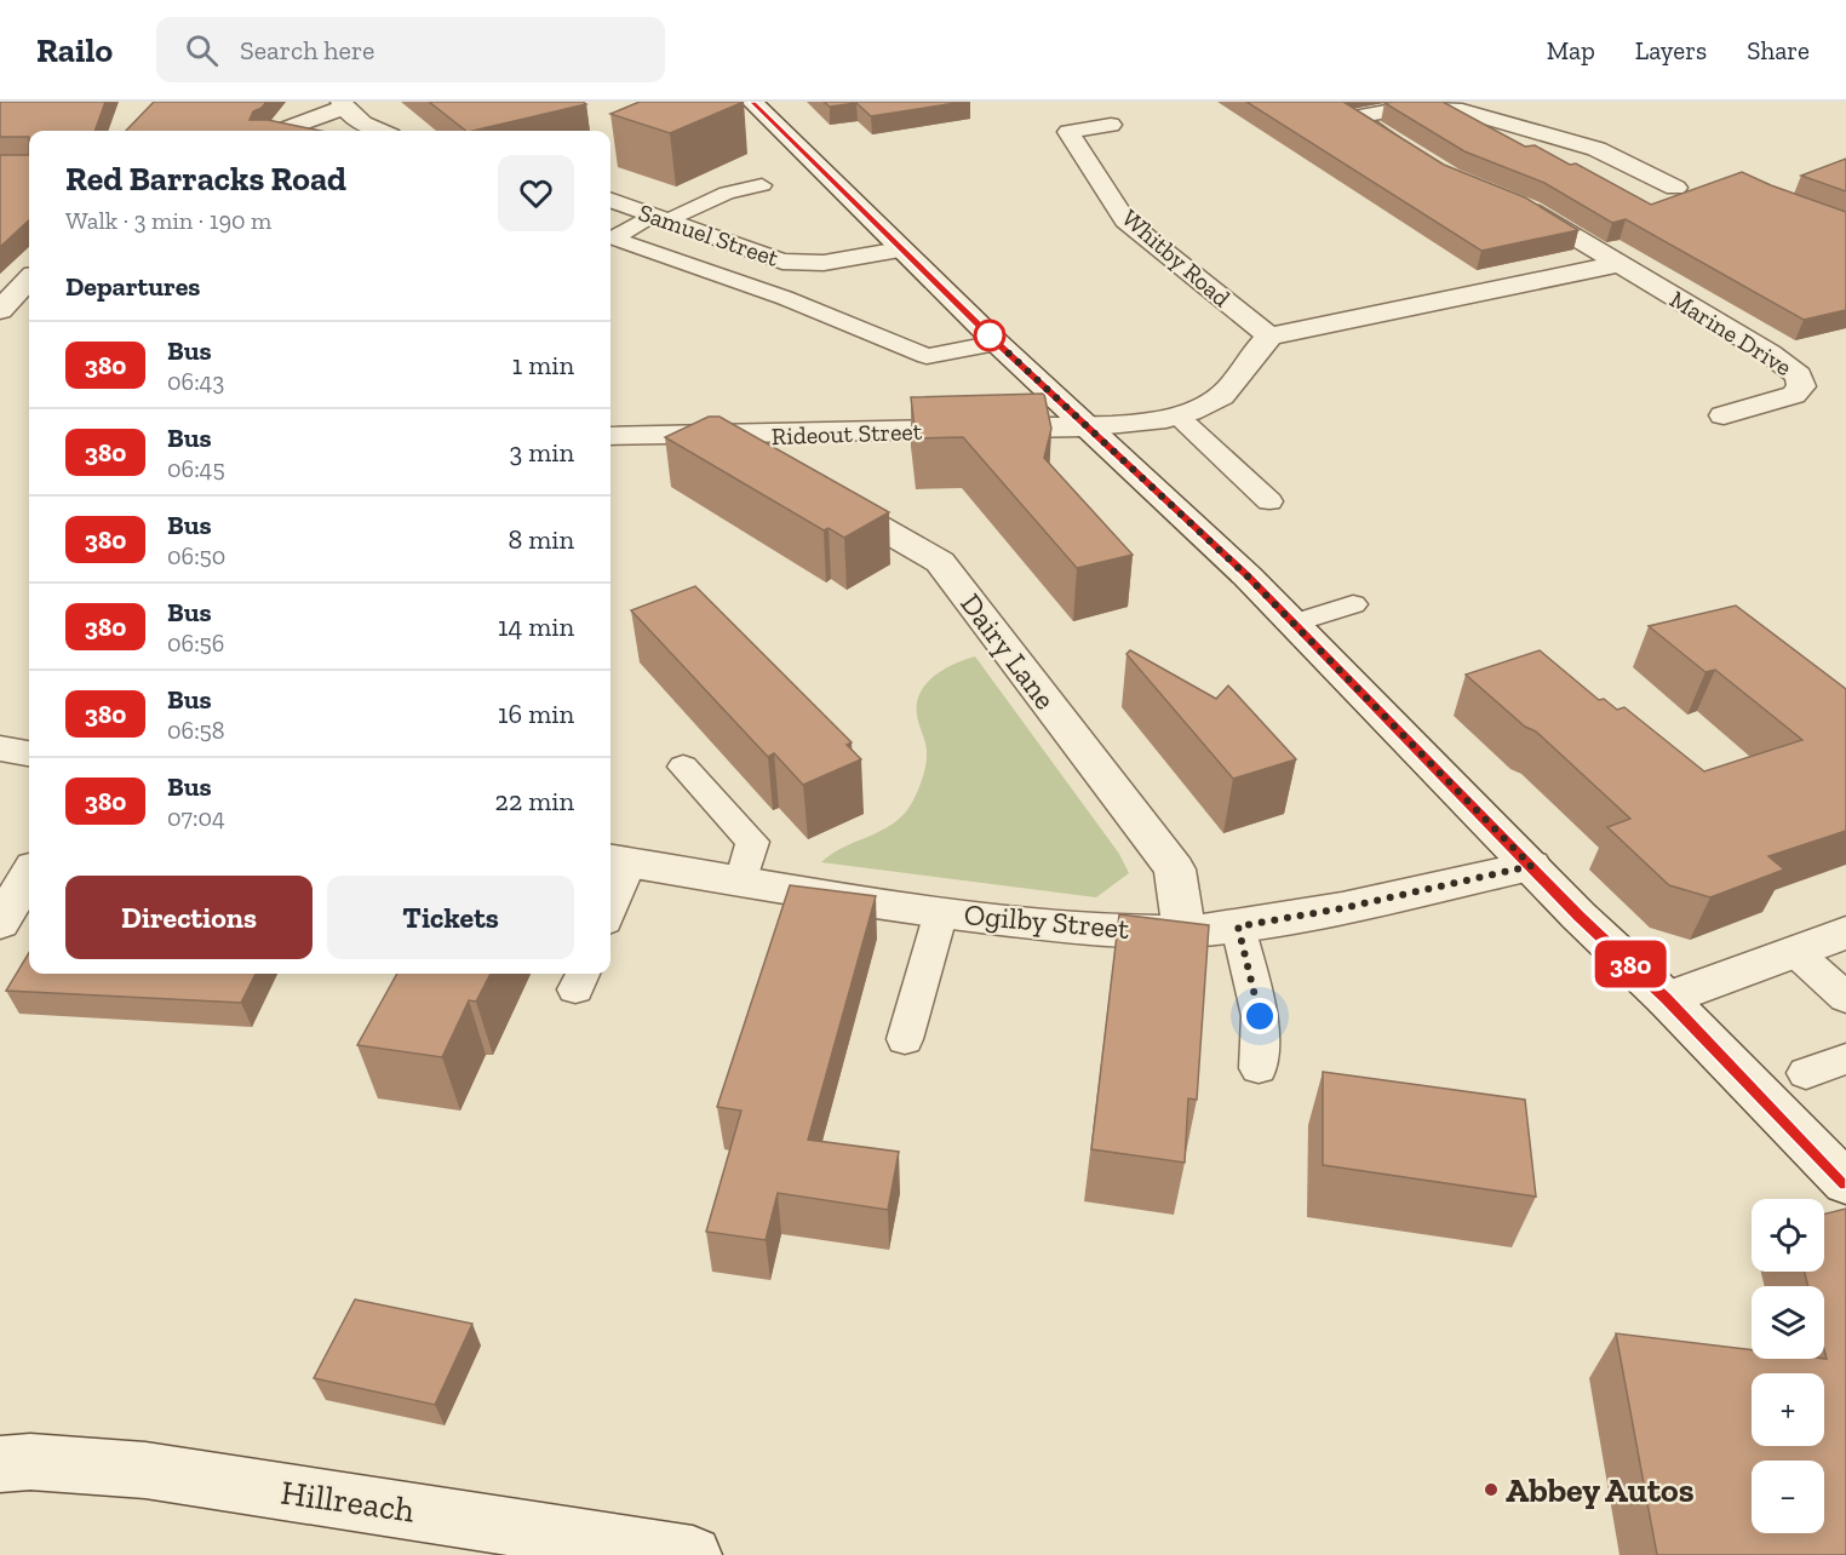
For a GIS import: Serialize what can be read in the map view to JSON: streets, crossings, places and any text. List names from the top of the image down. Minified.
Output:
{"streets":{"street":["Samuel Street","Whitby Road","Marine Drive","Rideout Street","Dairy Lane","Ogilby Street","Hillreach"]},"crossings":[["Whitby Road","Rideout Street"],["Dairy Lane","Ogilby Street"]],"places":["Abbey Autos"],"lines":["bus line 380"],"page":{"header":"Railo","search":"Search here","nav":["Map","Layers","Share"],"on_map":"380","heading":[["Red Barracks Road","Walk · 3 min · 190 m"],"Departures"],"list":[{"mark":"380","name":"Bus","note":"06:43","value":"1 min"},{"mark":"380","name":"Bus","note":"06:45","value":"3 min"},{"mark":"380","name":"Bus","note":"06:50","value":"8 min"},{"mark":"380","name":"Bus","note":"06:56","value":"14 min"},{"mark":"380","name":"Bus","note":"06:58","value":"16 min"},{"mark":"380","name":"Bus","note":"07:04","value":"22 min"}],"buttons":["Directions","Tickets"],"map_buttons":["+","−"]}}
